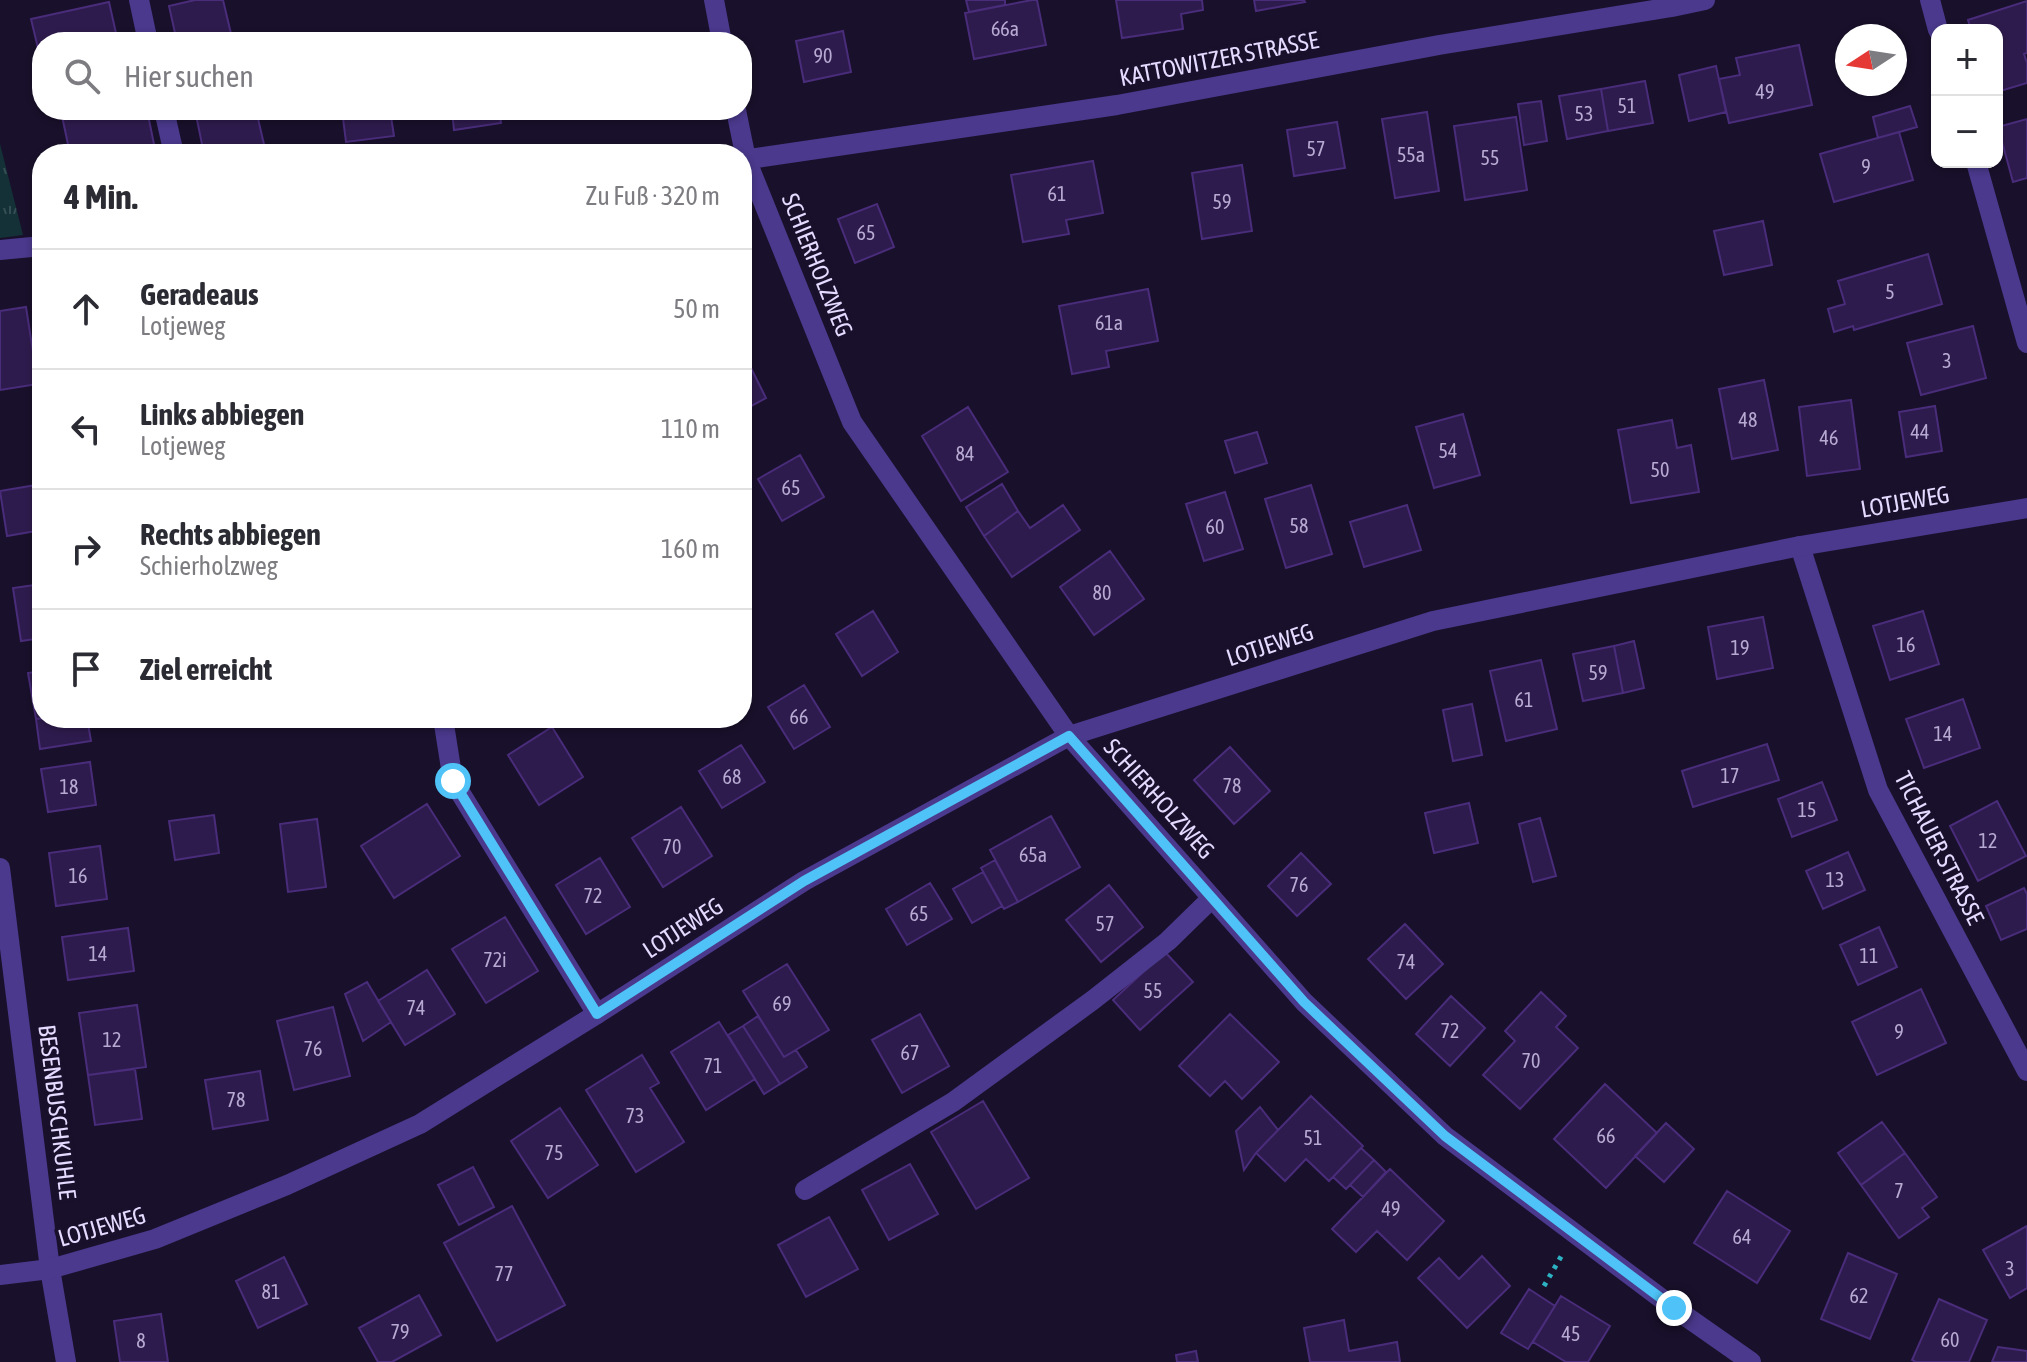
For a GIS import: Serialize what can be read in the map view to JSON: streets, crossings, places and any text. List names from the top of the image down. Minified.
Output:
{"streets":{"street":["KATTOWITZER STRASSE","SCHIERHOLZWEG","LOTJEWEG","TICHAUER STRASSE","BESENBUSCHKUHLE"]},"crossings":[["SCHIERHOLZWEG","LOTJEWEG"],["LOTJEWEG","TICHAUER STRASSE"],["LOTJEWEG","BESENBUSCHKUHLE"]],"house_numbers":["66a","90","49","51","53","57","55a","55","9","61","59","65","5","61a","3","48","44","46","54","84","50","65","58","60","80","16","19","59","61","66","14","17","68","78","18","15","12","70","65a","16","13","76","72","65","57","14","11","72i","74","55","69","74","72","9","12","76","67","70","71","78","73","66","51","75","7","49","64","3","77","81","62","79","45","60","8"],"north":"left","page":{"map_buttons":["+","−"],"search":"Hier suchen","heading":["4 Min.","Zu Fuß · 320 m"],"list":[["Geradeaus","Lotjeweg","50 m"],["Links abbiegen","Lotjeweg","110 m"],["Rechts abbiegen","Schierholzweg","160 m"],"Ziel erreicht"]}}
